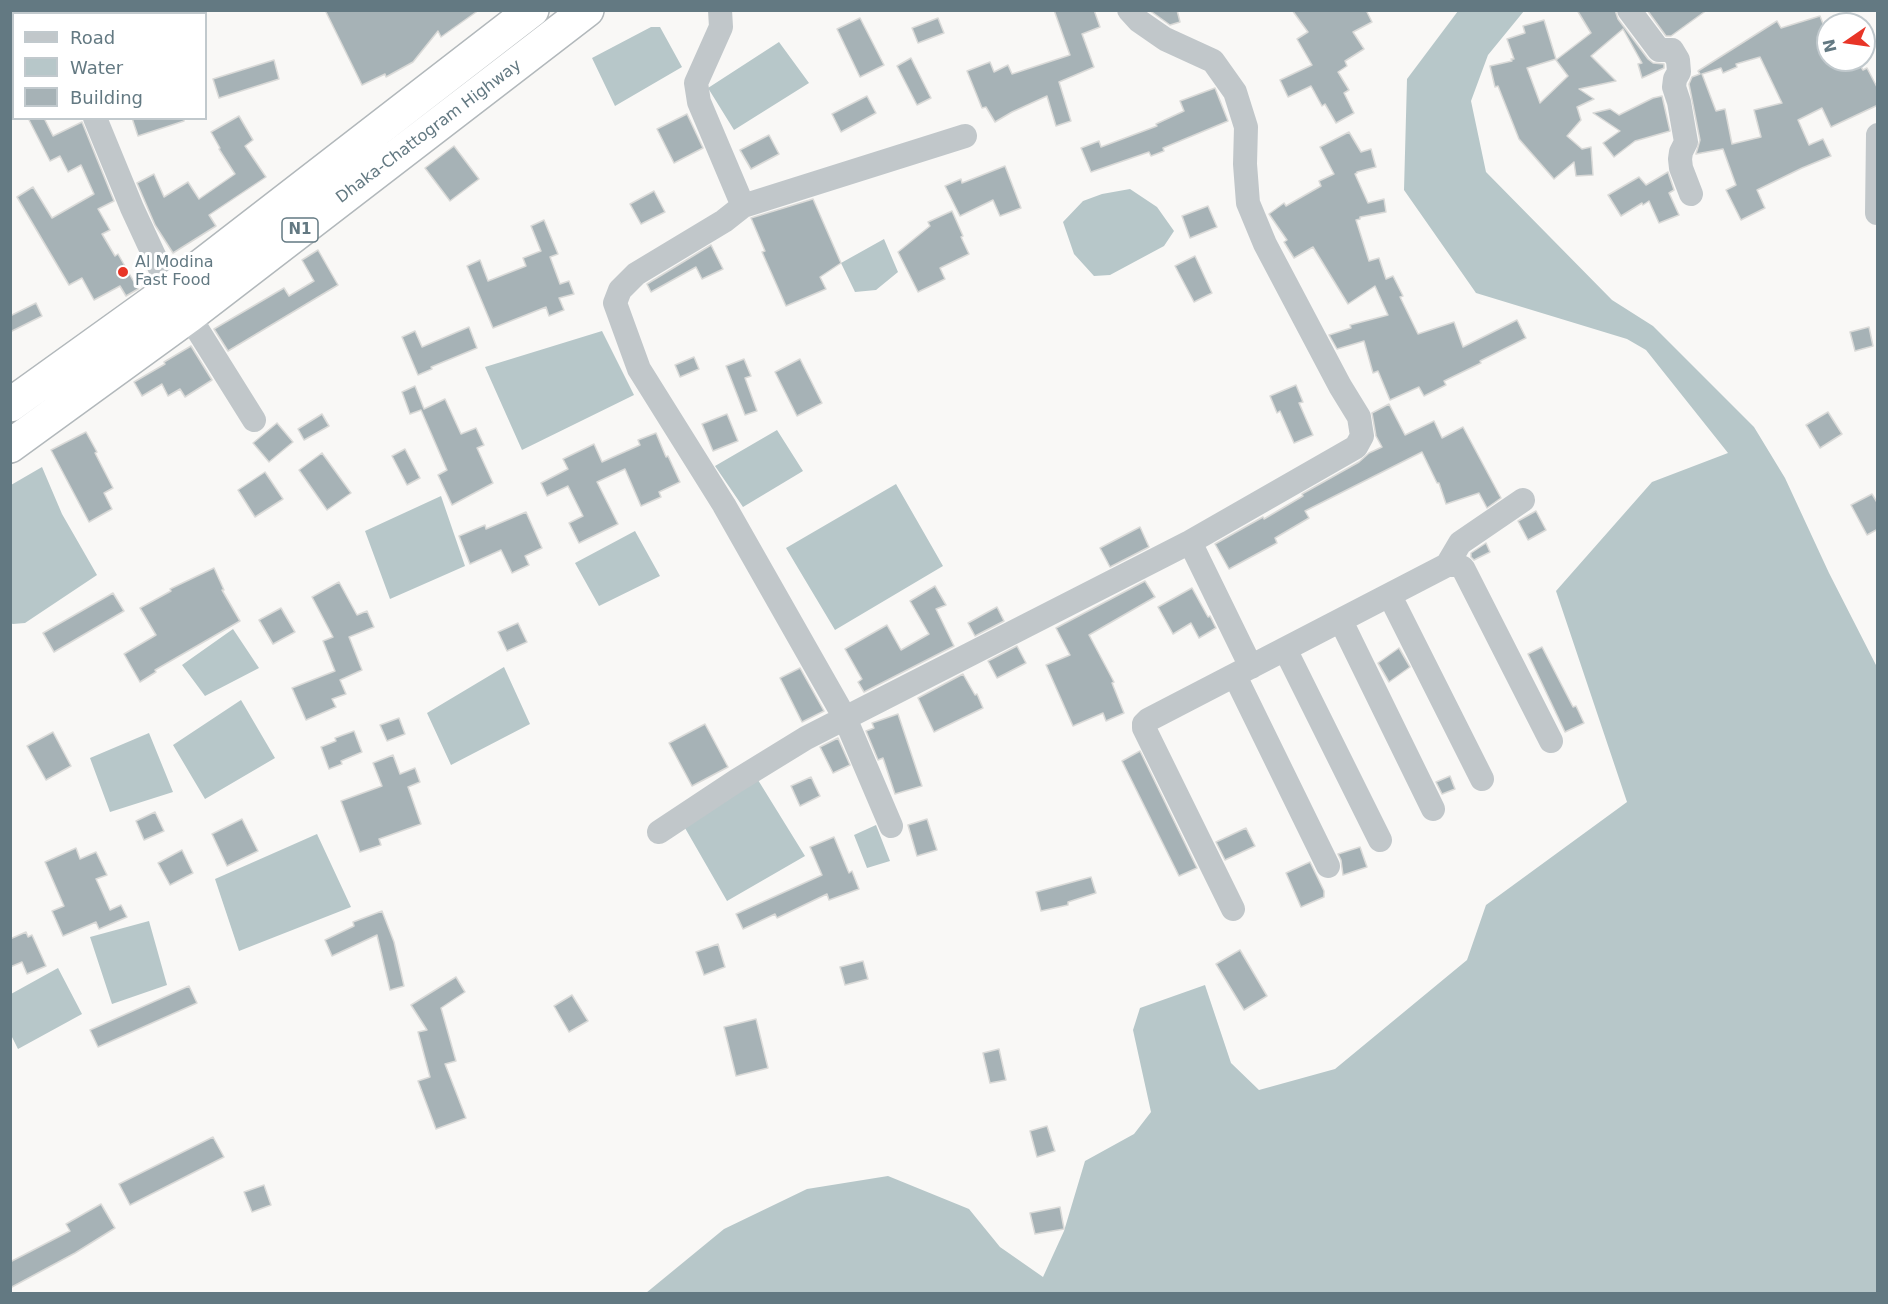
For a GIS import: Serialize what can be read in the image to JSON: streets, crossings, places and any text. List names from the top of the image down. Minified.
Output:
{"streets":{"highway":["Dhaka-Chattogram Highway","N1"]},"places":["Al Modina Fast Food"],"legend":["Road","Water","Building"],"north":"left"}
